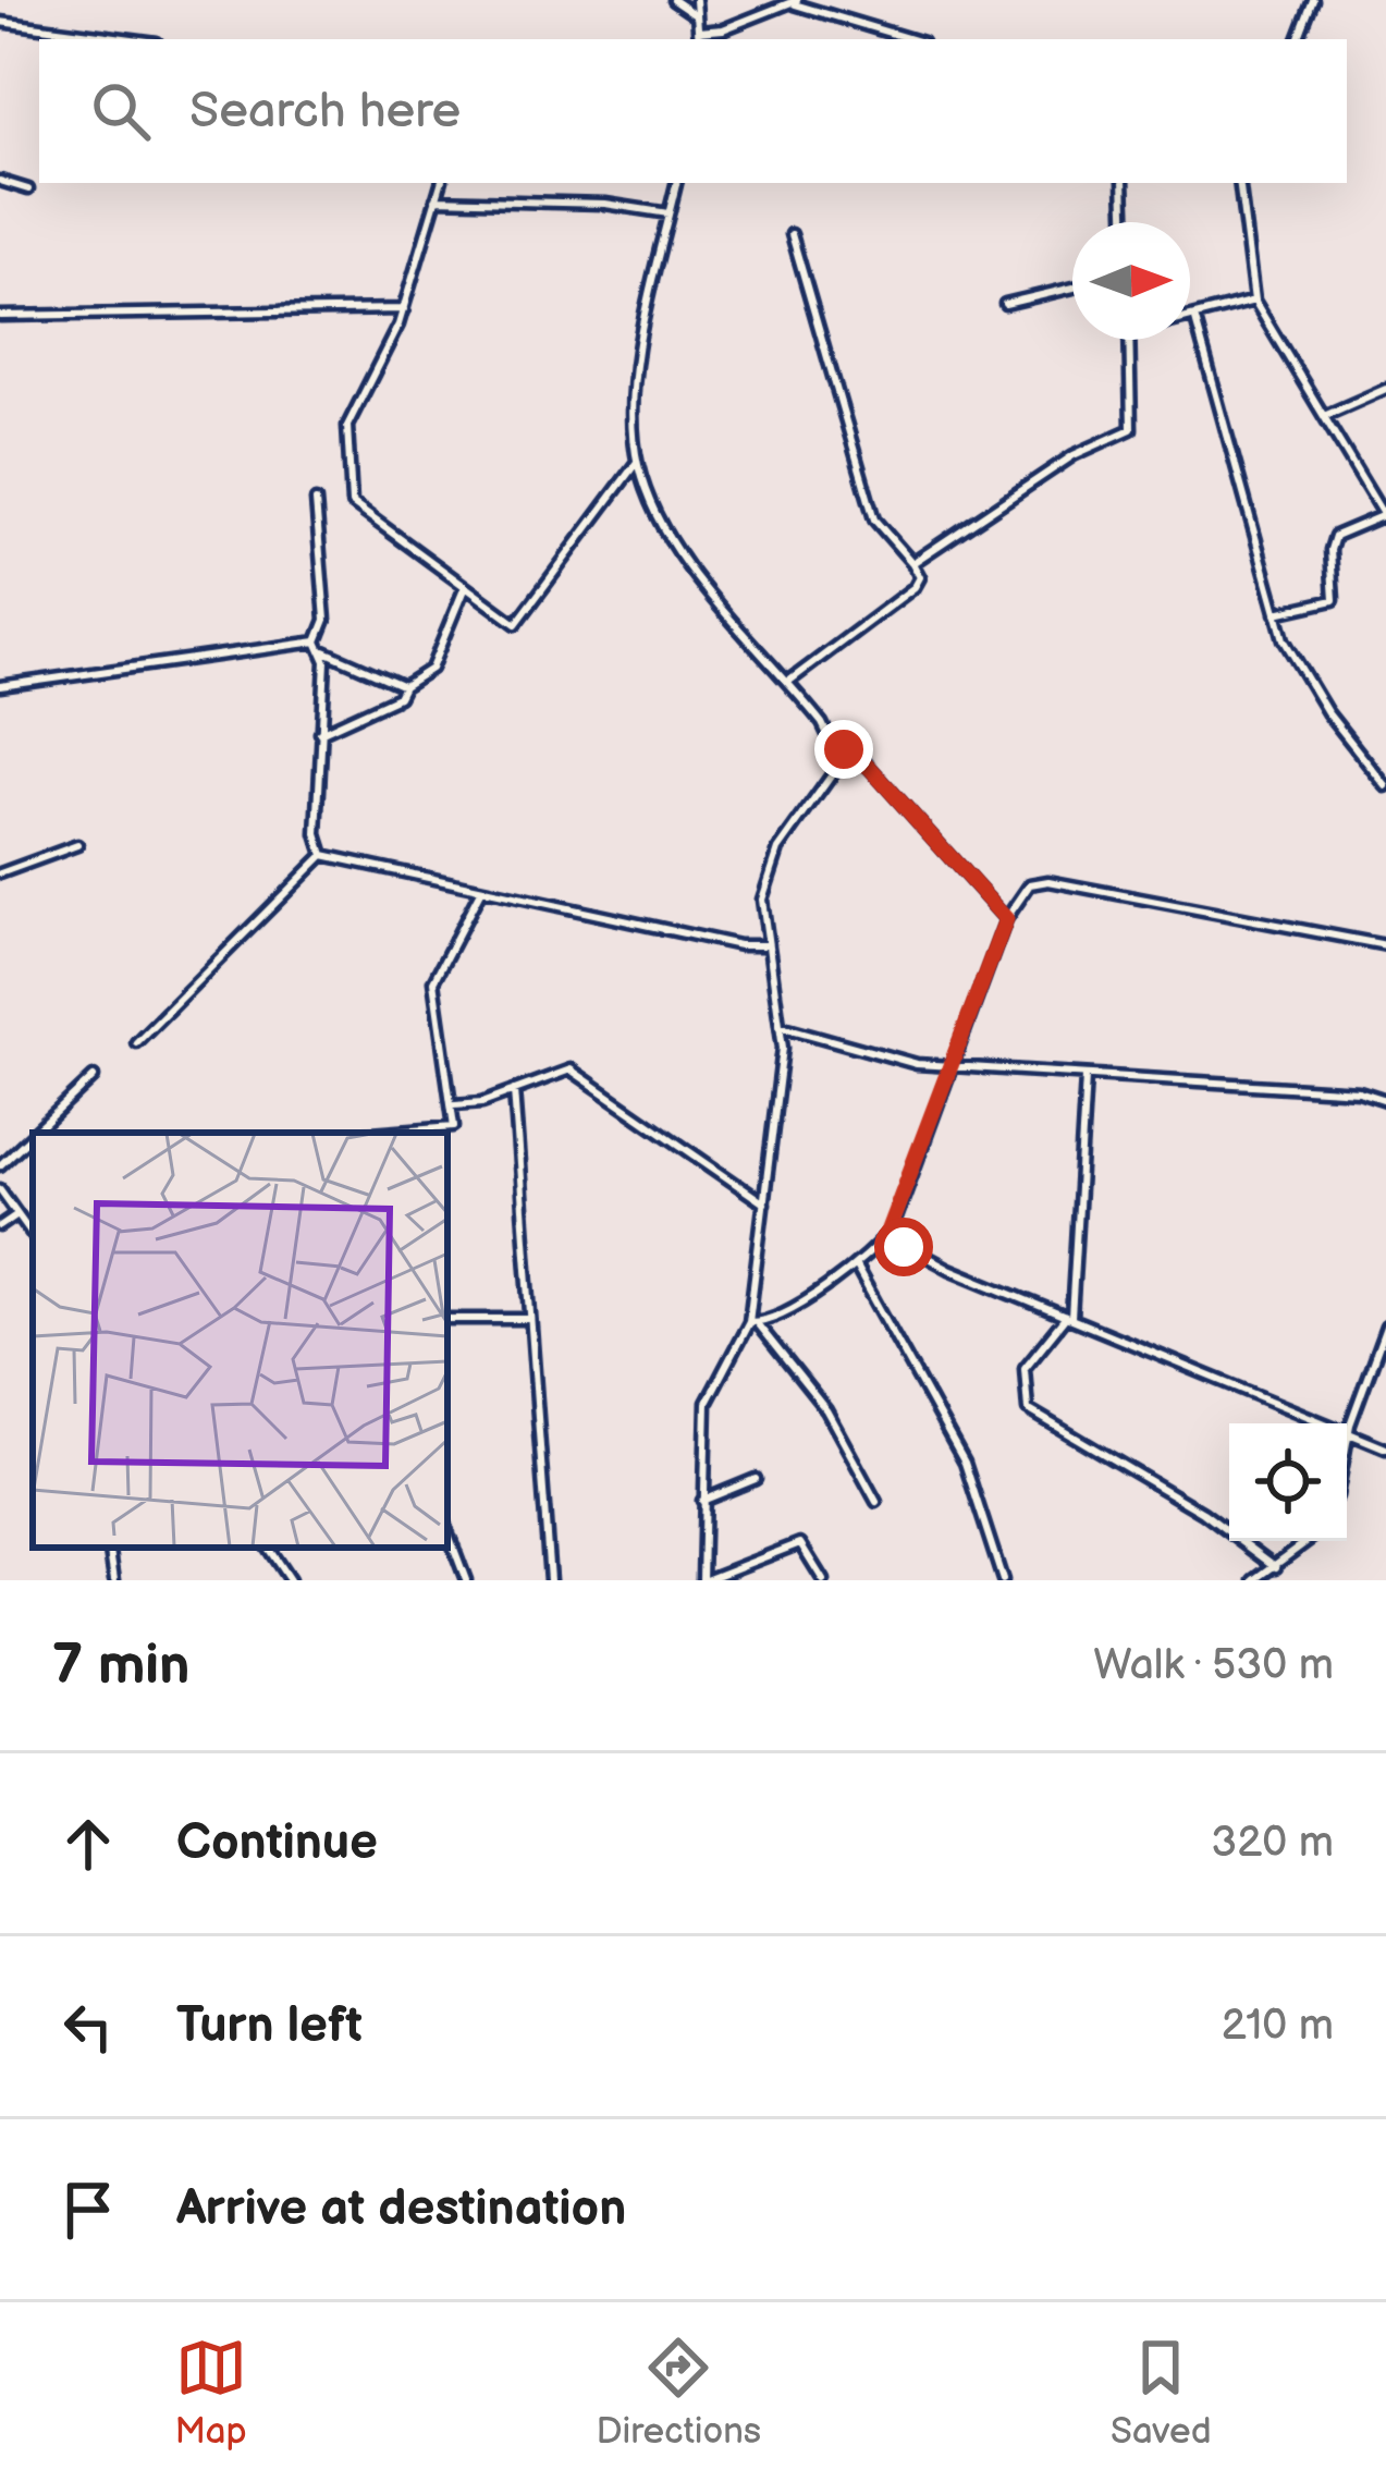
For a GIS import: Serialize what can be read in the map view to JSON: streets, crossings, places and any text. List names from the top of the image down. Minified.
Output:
{"north":"right","page":{"search":"Search here","heading":["7 min","Walk · 530 m"],"list":[["Continue","320 m"],["Turn left","210 m"],"Arrive at destination"],"nav":["Map","Directions","Saved"]}}
